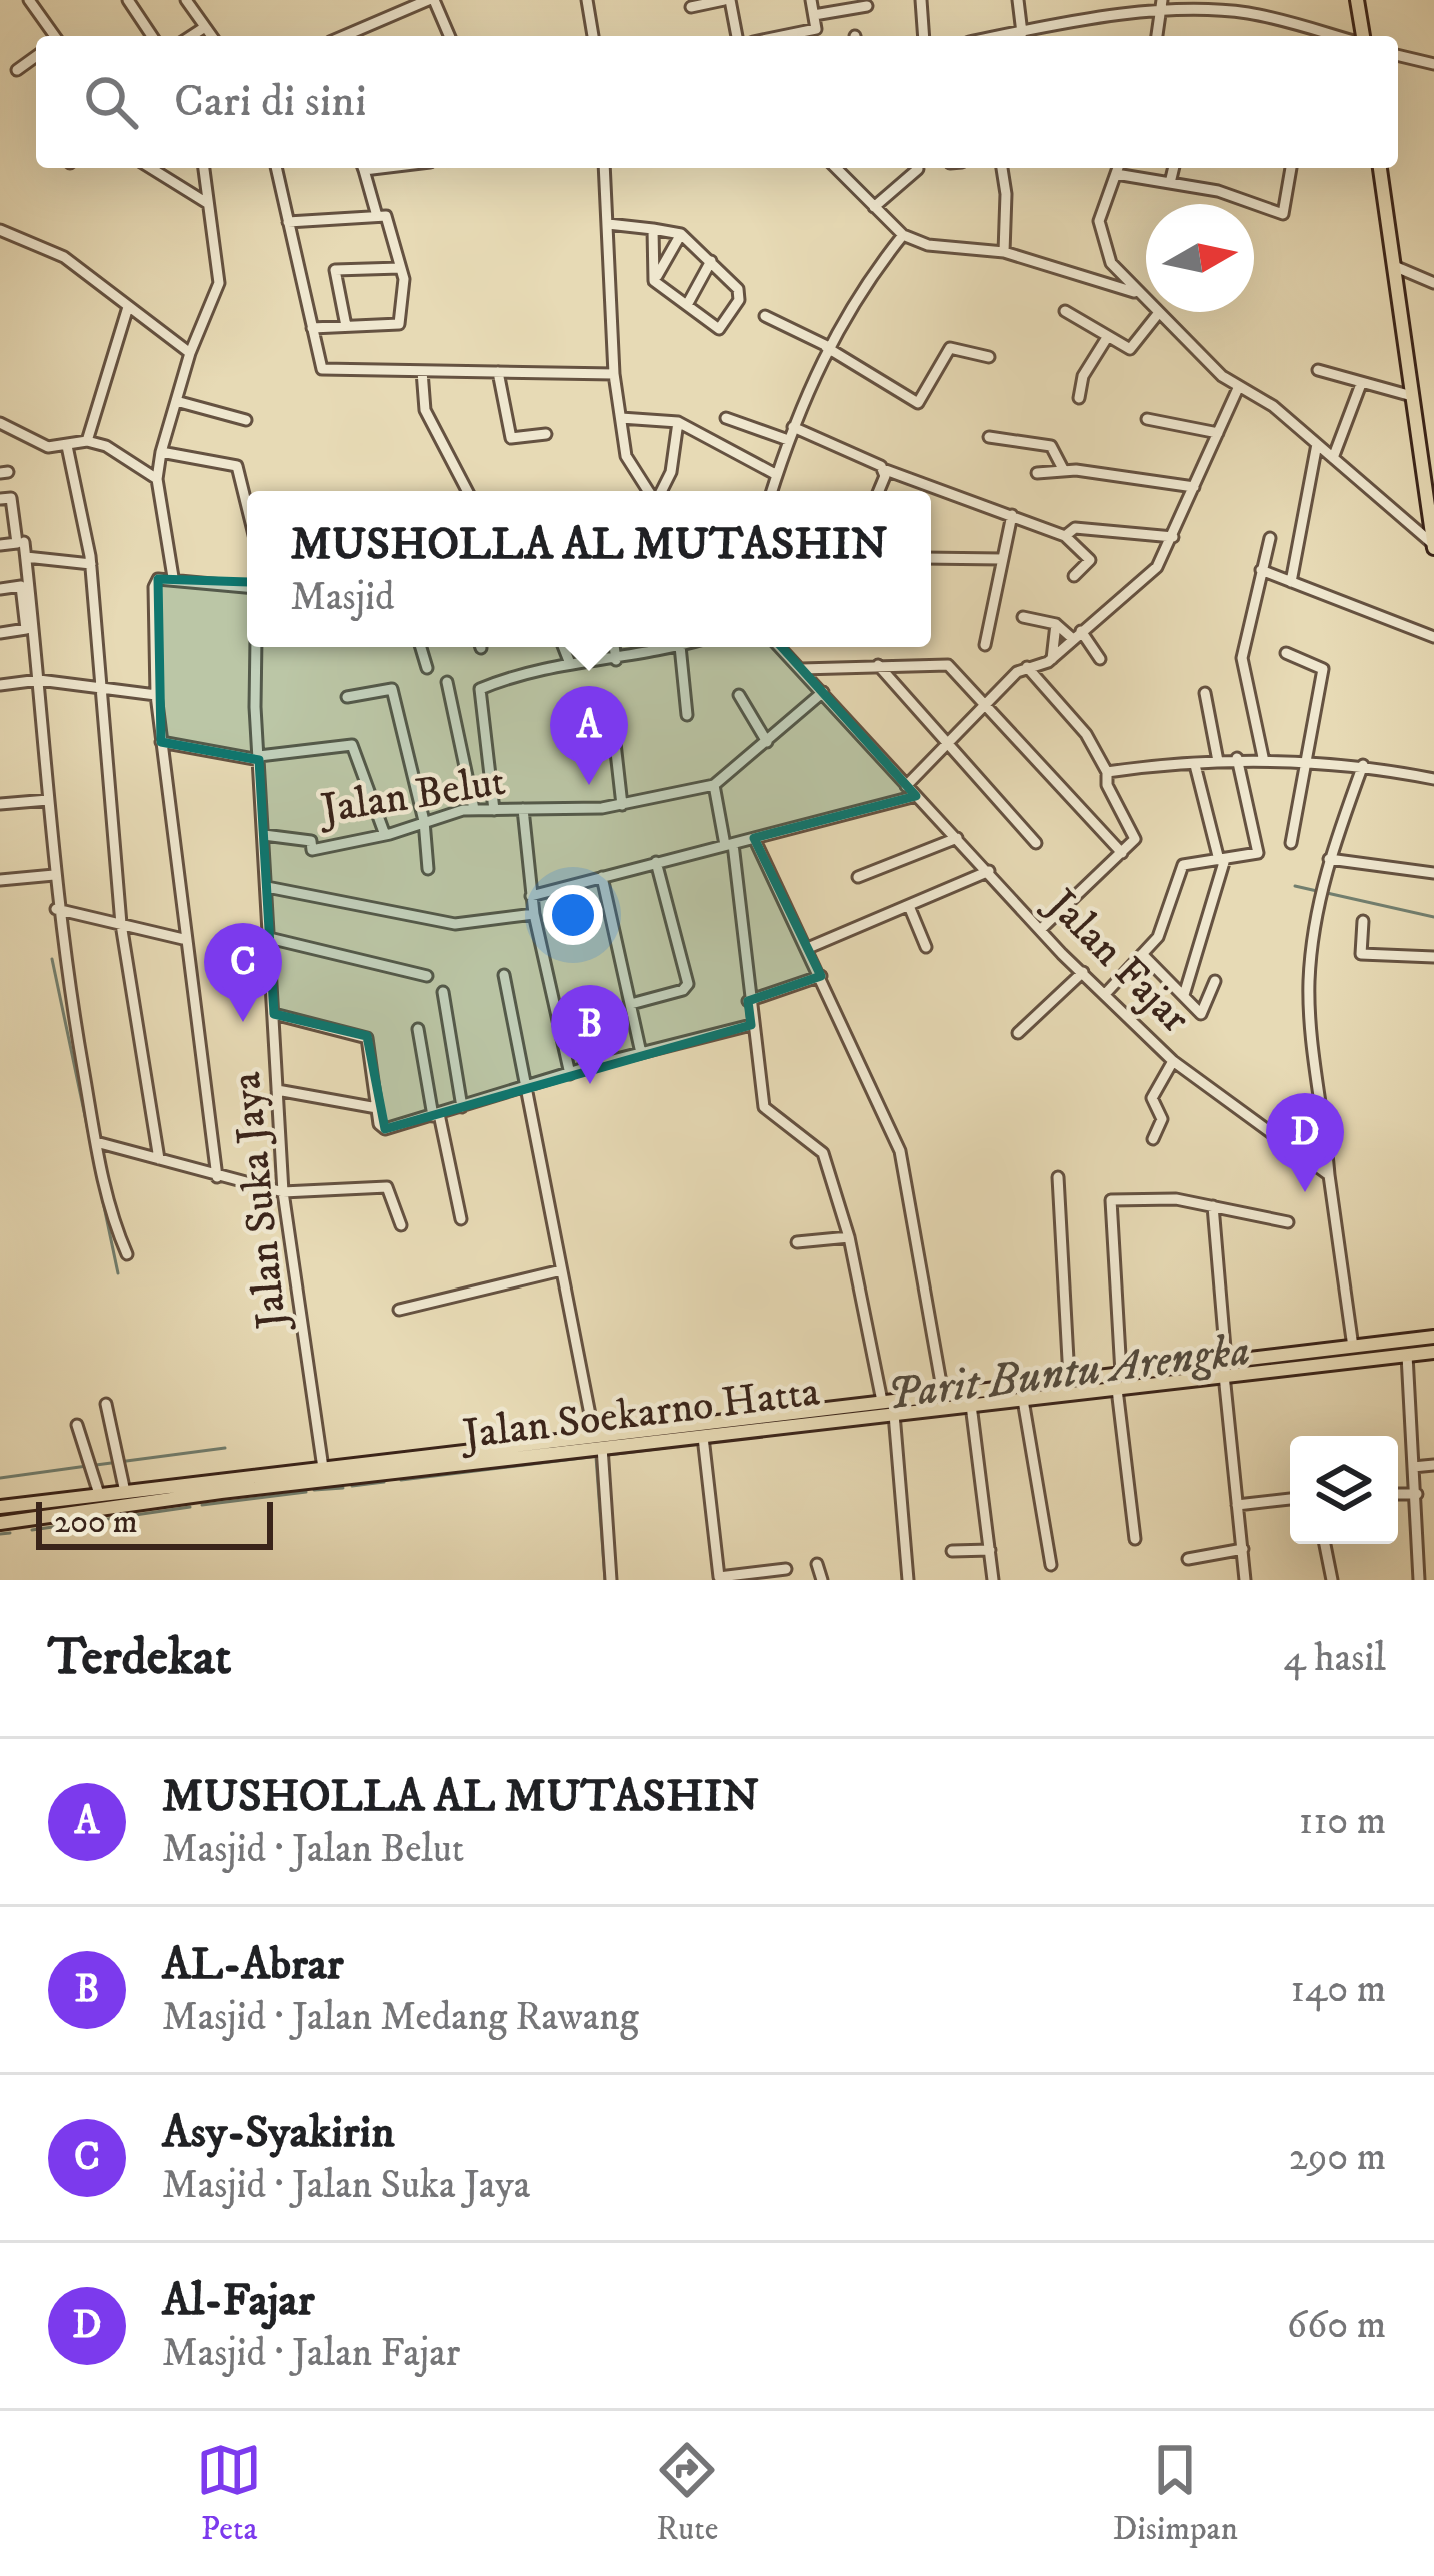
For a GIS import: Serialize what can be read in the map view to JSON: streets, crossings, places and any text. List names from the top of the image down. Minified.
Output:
{"streets":{"main road":["Jalan Soekarno Hatta"],"street":["Jalan Belut","Jalan Fajar","Jalan Suka Jaya"]},"crossings":[["Jalan Belut","Jalan Fajar"],["Jalan Belut","Jalan Suka Jaya"],["Jalan Suka Jaya","Jalan Soekarno Hatta"]],"water":["Parit Buntu Arengka"],"scale_bar":"200 m","north":"right","page":{"search":"Cari di sini","popup":["MUSHOLLA AL MUTASHIN","Masjid"],"pins":["A","C","B","D"],"scale":"200 m","heading":["Terdekat","4 hasil"],"list":[{"mark":"A","name":"MUSHOLLA AL MUTASHIN","note":"Masjid · Jalan Belut","value":"110 m"},{"mark":"B","name":"AL-Abrar","note":"Masjid · Jalan Medang Rawang","value":"140 m"},{"mark":"C","name":"Asy-Syakirin","note":"Masjid · Jalan Suka Jaya","value":"290 m"},{"mark":"D","name":"Al-Fajar","note":"Masjid · Jalan Fajar","value":"660 m"}],"nav":["Peta","Rute","Disimpan"]}}
